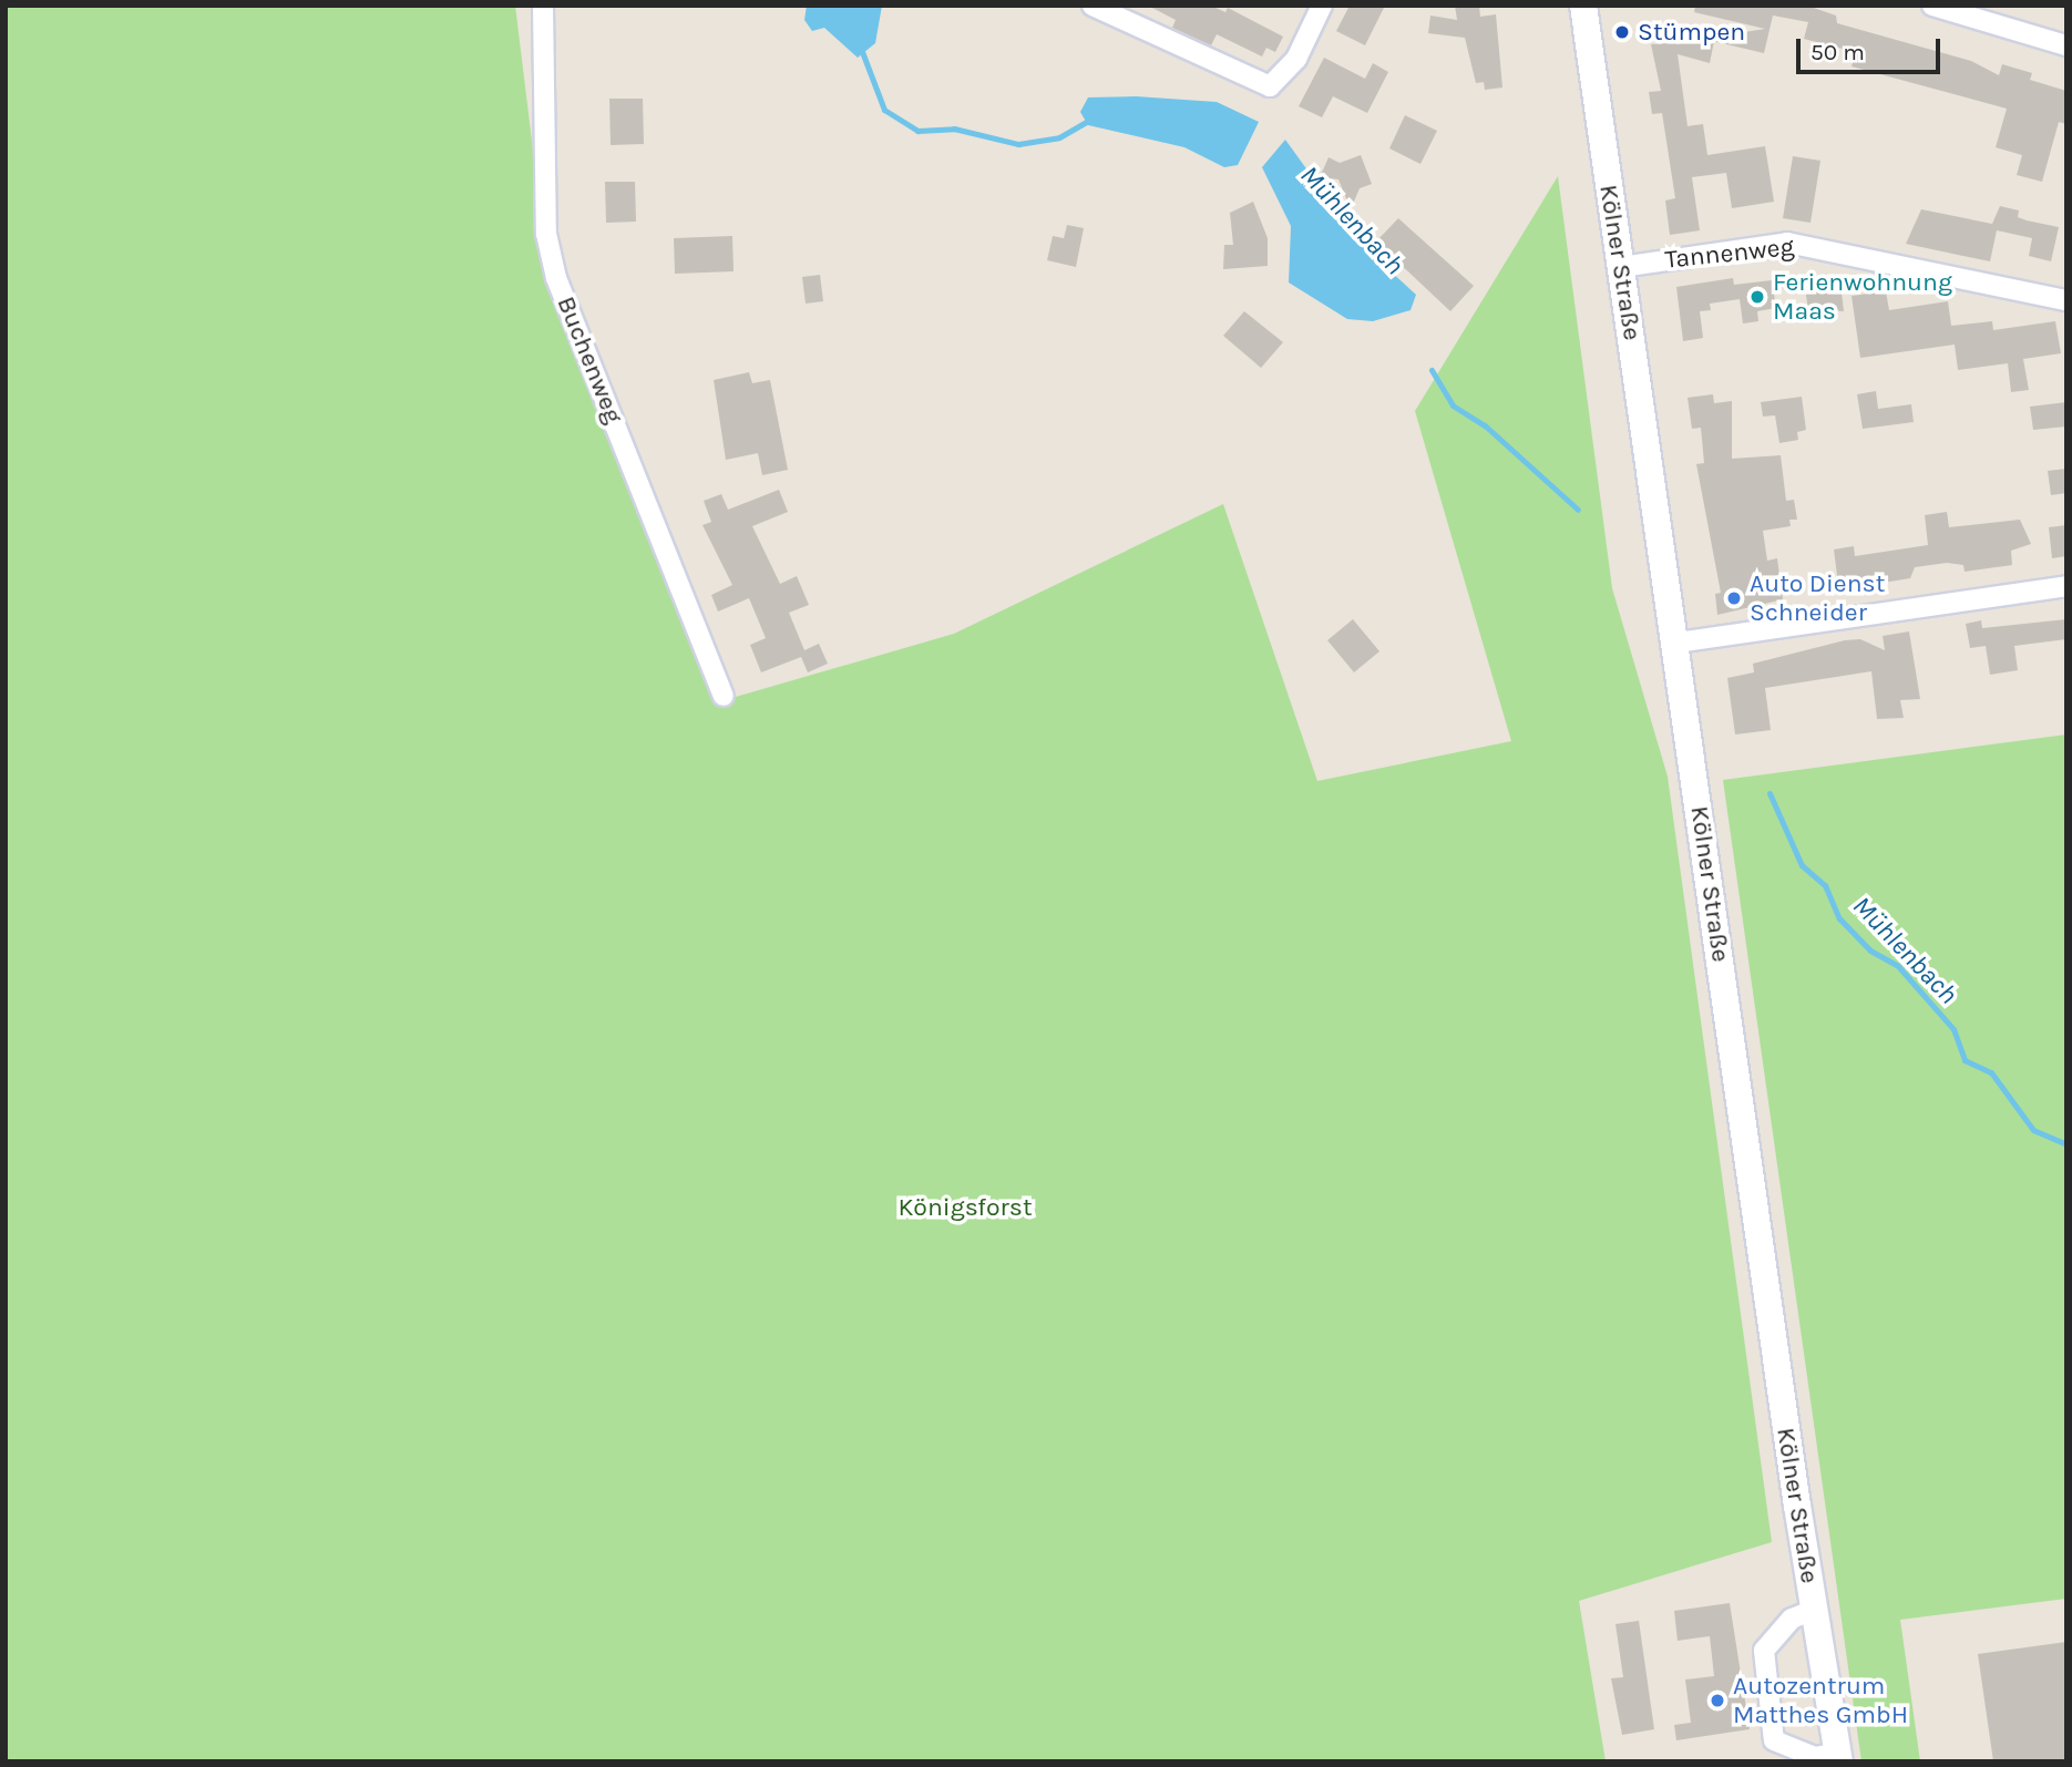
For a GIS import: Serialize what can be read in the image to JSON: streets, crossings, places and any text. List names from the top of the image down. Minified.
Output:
{"streets":{"main road":["Kölner Straße"],"street":["Tannenweg","Buchenweg"]},"crossings":[["Tannenweg","Kölner Straße"]],"water":["Mühlenbach"],"parks":["Königsforst"],"places":["Stümpen","Ferienwohnung Maas","Auto Dienst Schneider","Autozentrum Matthes GmbH"],"scale_bar":"50 m"}
